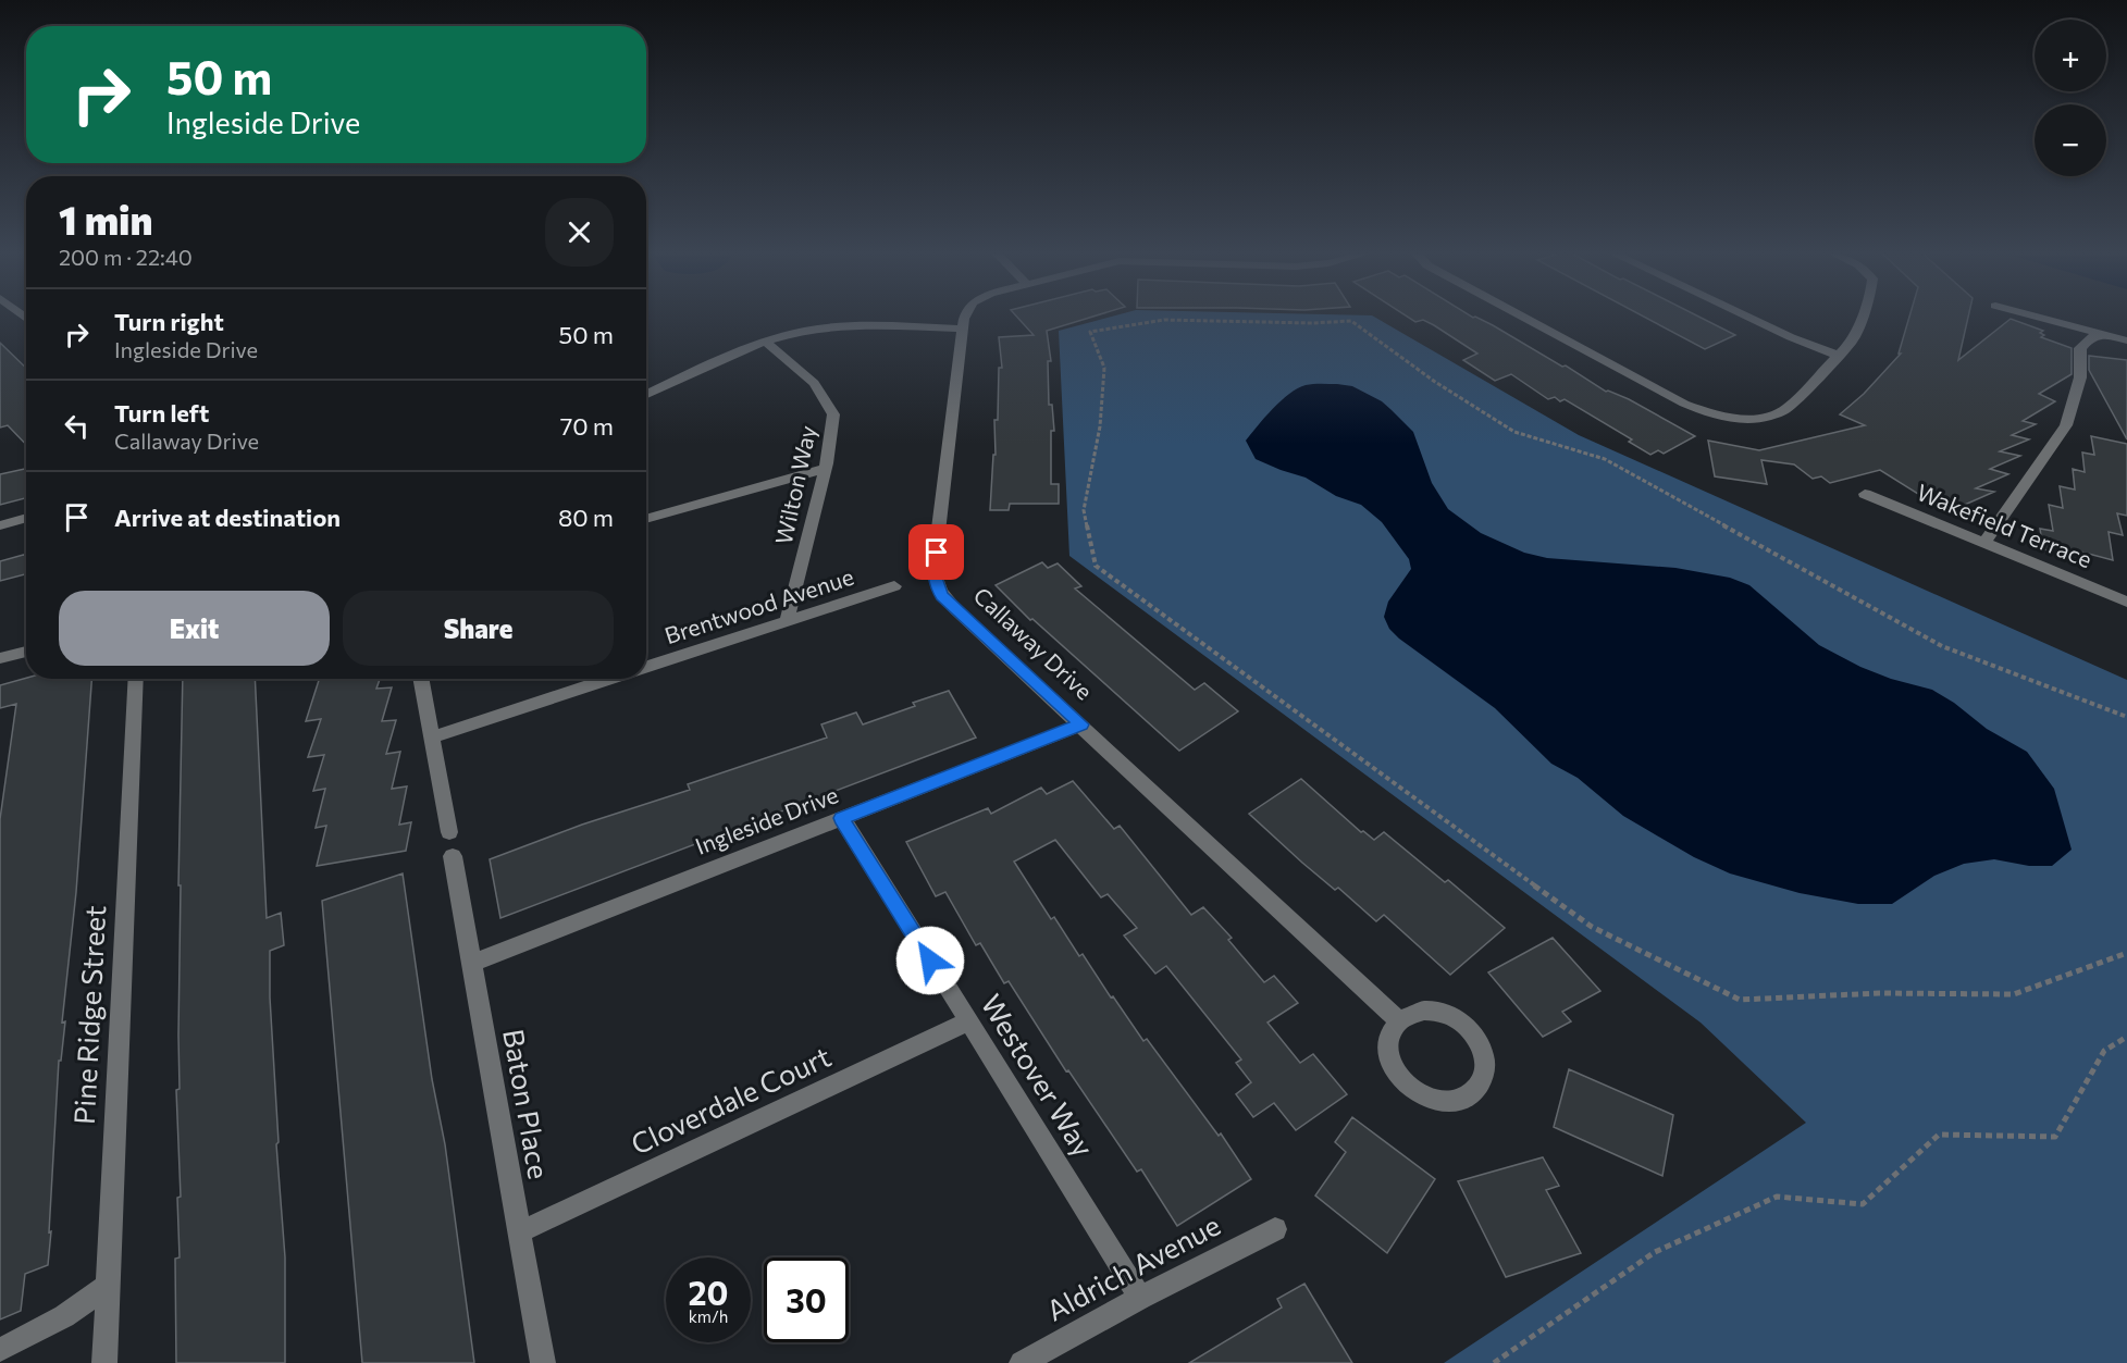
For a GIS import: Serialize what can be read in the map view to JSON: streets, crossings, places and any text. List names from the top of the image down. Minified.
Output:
{"streets":{"street":["Wilton Way","Wakefield Terrace","Brentwood Avenue","Callaway Drive","Ingleside Drive","Pine Ridge Street","Westover Way","Cloverdale Court","Baton Place","Aldrich Avenue"]},"crossings":[["Wilton Way","Brentwood Avenue"],["Callaway Drive","Ingleside Drive"],["Ingleside Drive","Westover Way"],["Ingleside Drive","Baton Place"],["Westover Way","Cloverdale Court"],["Westover Way","Aldrich Avenue"],["Cloverdale Court","Baton Place"]],"page":{"map_buttons":["+","−"],"turn":["50 m","Ingleside Drive"],"heading":["1 min","200 m · 22:40"],"list":[{"name":"Turn right","note":"Ingleside Drive","value":"50 m"},{"name":"Turn left","note":"Callaway Drive","value":"70 m"},{"name":"Arrive at destination","value":"80 m"}],"buttons":["Exit","Share"],"speed":"20 km/h","limit":"30"}}
